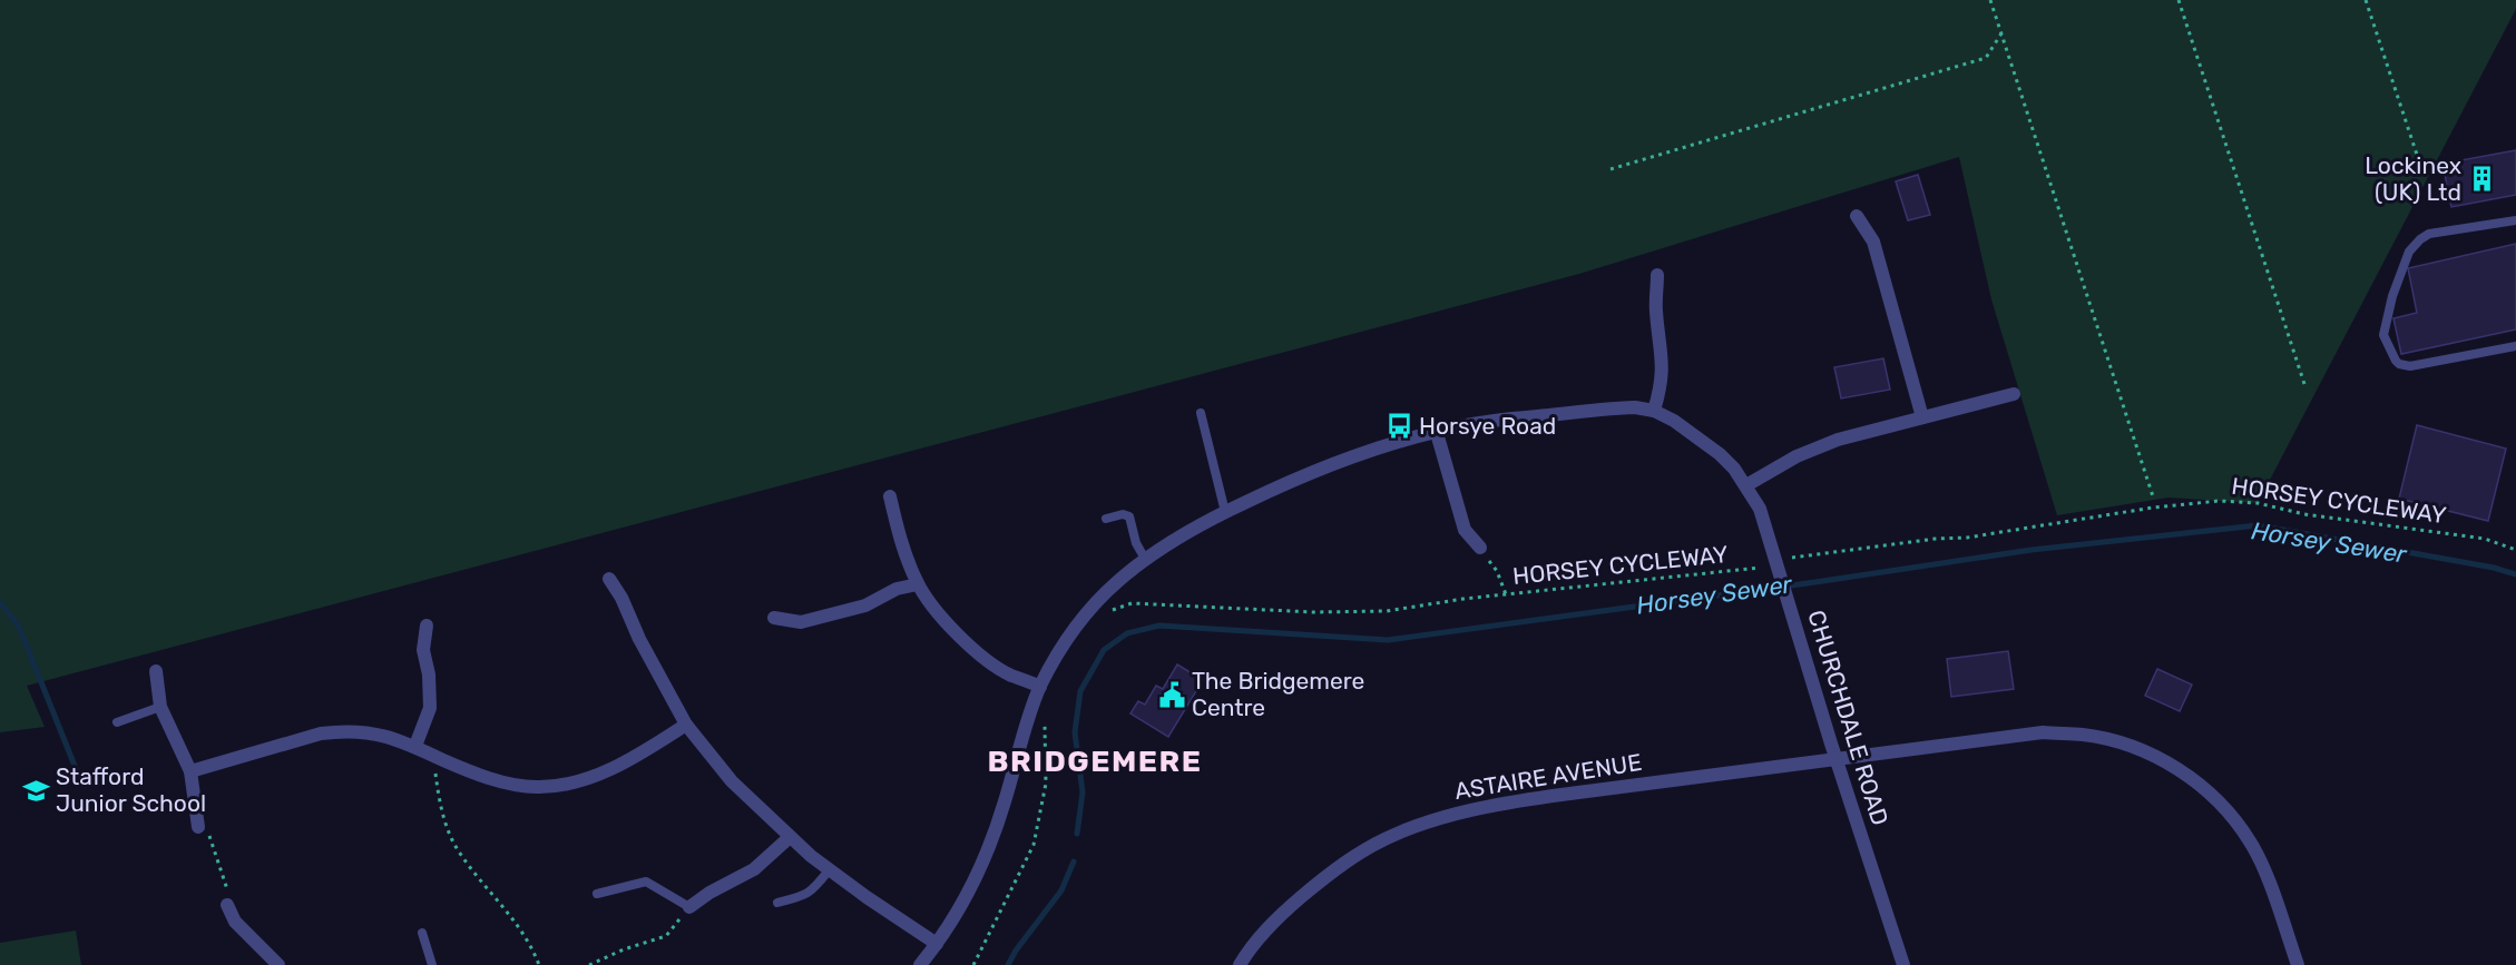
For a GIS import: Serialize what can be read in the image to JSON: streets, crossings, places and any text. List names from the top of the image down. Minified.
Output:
{"streets":{"street":["CHURCHDALE ROAD","ASTAIRE AVENUE"],"path":["HORSEY CYCLEWAY"]},"crossings":[["HORSEY CYCLEWAY","CHURCHDALE ROAD"],["CHURCHDALE ROAD","ASTAIRE AVENUE"]],"districts":["BRIDGEMERE"],"water":["Horsey Sewer"],"places":{"building":["Lockinex (UK) Ltd"],"bus stop":["Horsye Road"],"public building":["The Bridgemere Centre"],"school or university":["Stafford Junior School"]}}
